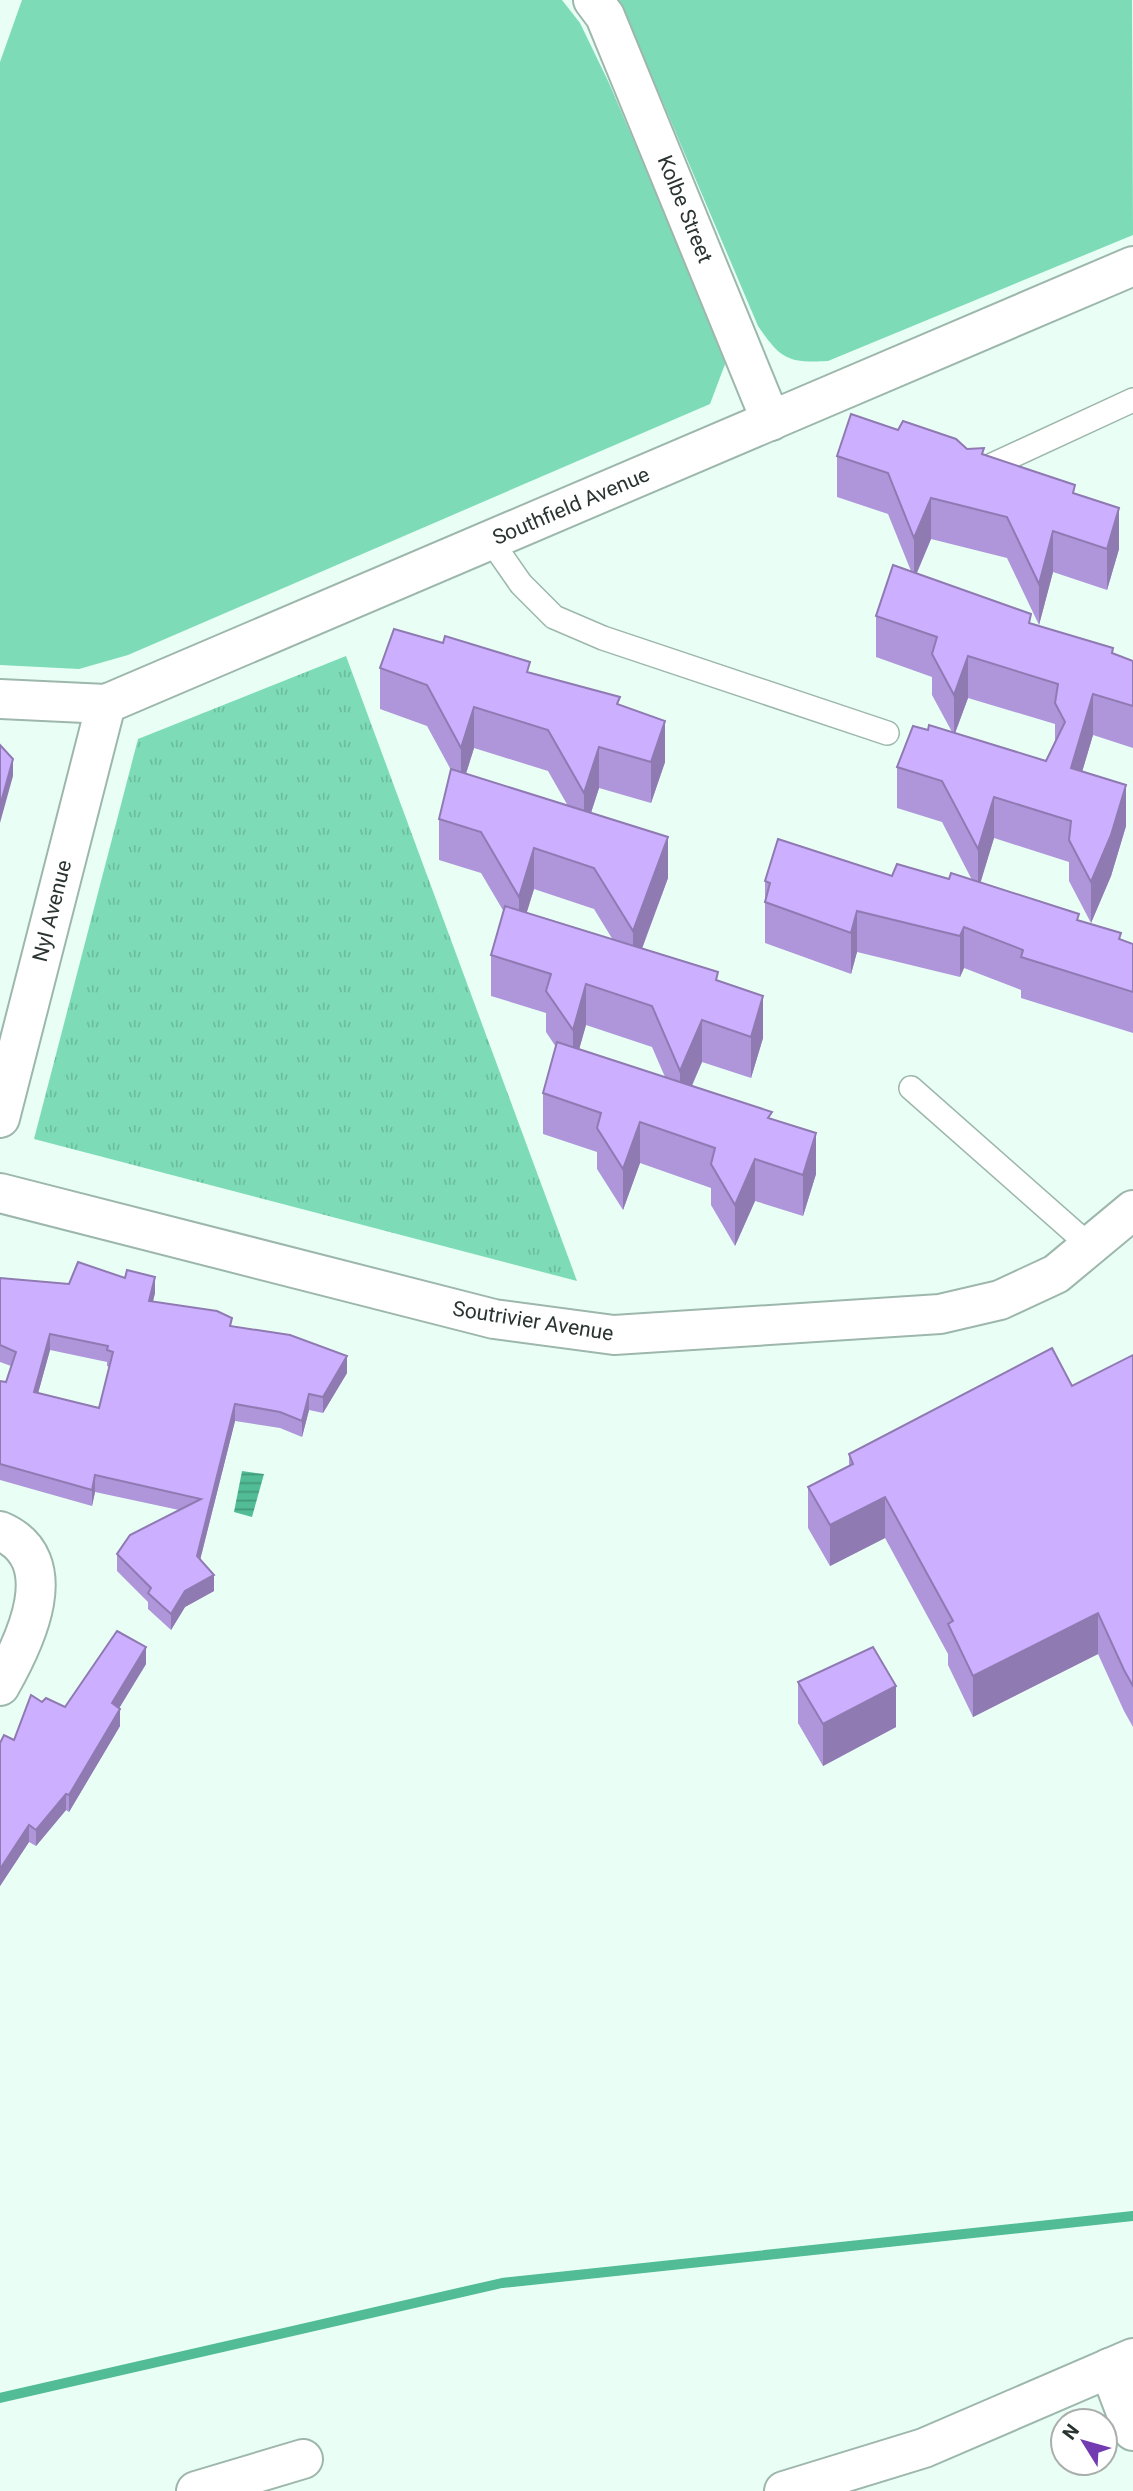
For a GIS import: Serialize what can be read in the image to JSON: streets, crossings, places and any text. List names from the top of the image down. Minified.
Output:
{"streets":{"street":["Kolbe Street","Southfield Avenue","Nyl Avenue","Soutrivier Avenue"]},"crossings":[["Kolbe Street","Southfield Avenue"],["Southfield Avenue","Nyl Avenue"]],"north":"top left"}
